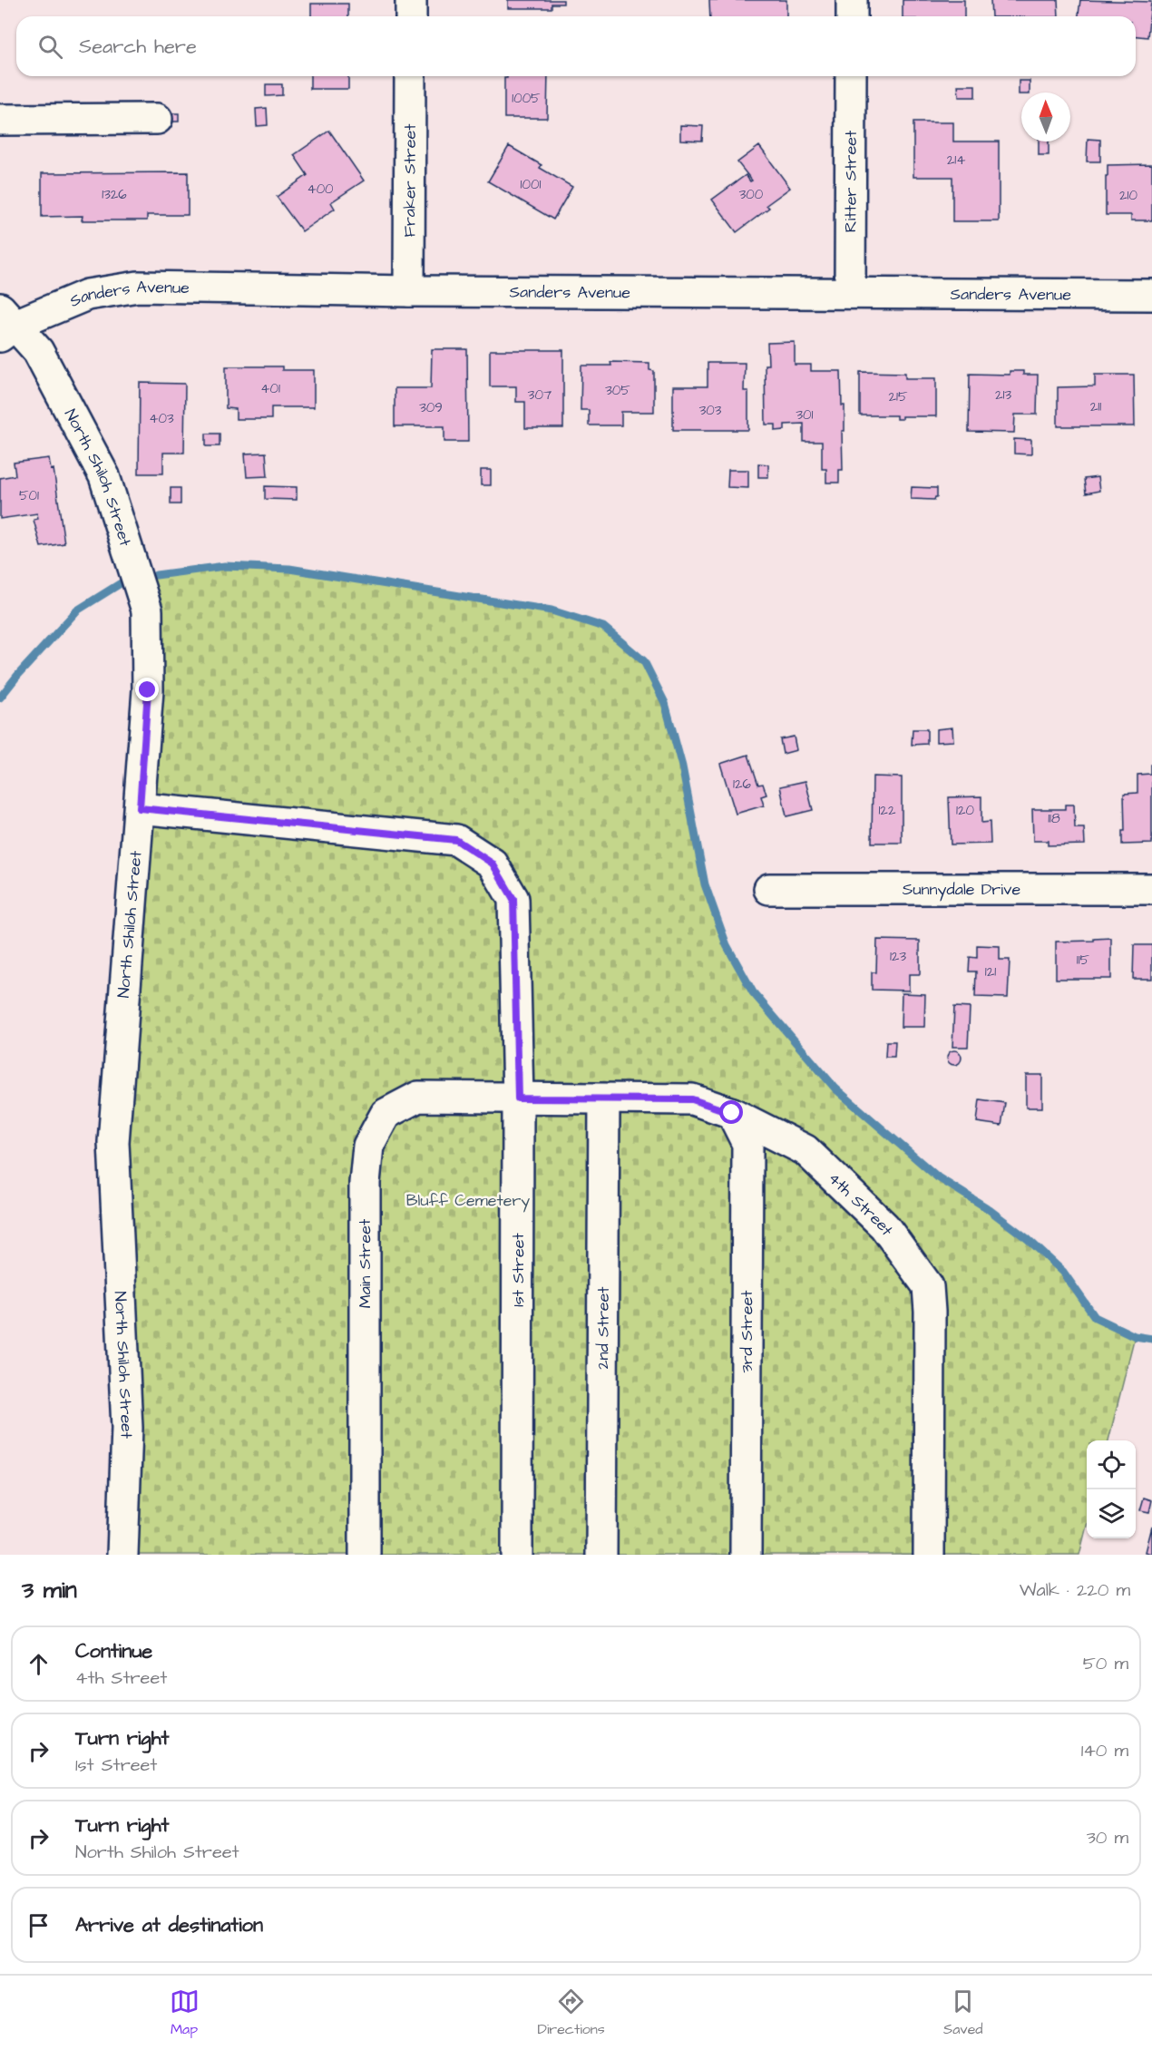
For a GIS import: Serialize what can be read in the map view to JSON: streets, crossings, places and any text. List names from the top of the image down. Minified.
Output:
{"streets":{"street":["Fraker Street","Ritter Street","Sanders Avenue","North Shiloh Street","Sunnydale Drive","4th Street","Main Street","1st Street","2nd Street","3rd Street"]},"crossings":[["Fraker Street","Sanders Avenue"],["Ritter Street","Sanders Avenue"],["Sanders Avenue","North Shiloh Street"],["North Shiloh Street","1st Street"],["4th Street","Main Street"],["4th Street","1st Street"],["4th Street","2nd Street"],["4th Street","3rd Street"],["Main Street","1st Street"]],"parks":["Bluff Cemetery"],"house_numbers":["1005","214","1001","400","1326","300","210","401","305","307","213","215","211","309","303","301","403","501","126","122","120","118","123","115","121"],"north":"top","page":{"search":"Search here","heading":["3 min","Walk · 220 m"],"list":[["Continue","4th Street","50 m"],["Turn right","1st Street","140 m"],["Turn right","North Shiloh Street","30 m"],"Arrive at destination"],"nav":["Map","Directions","Saved"]}}
